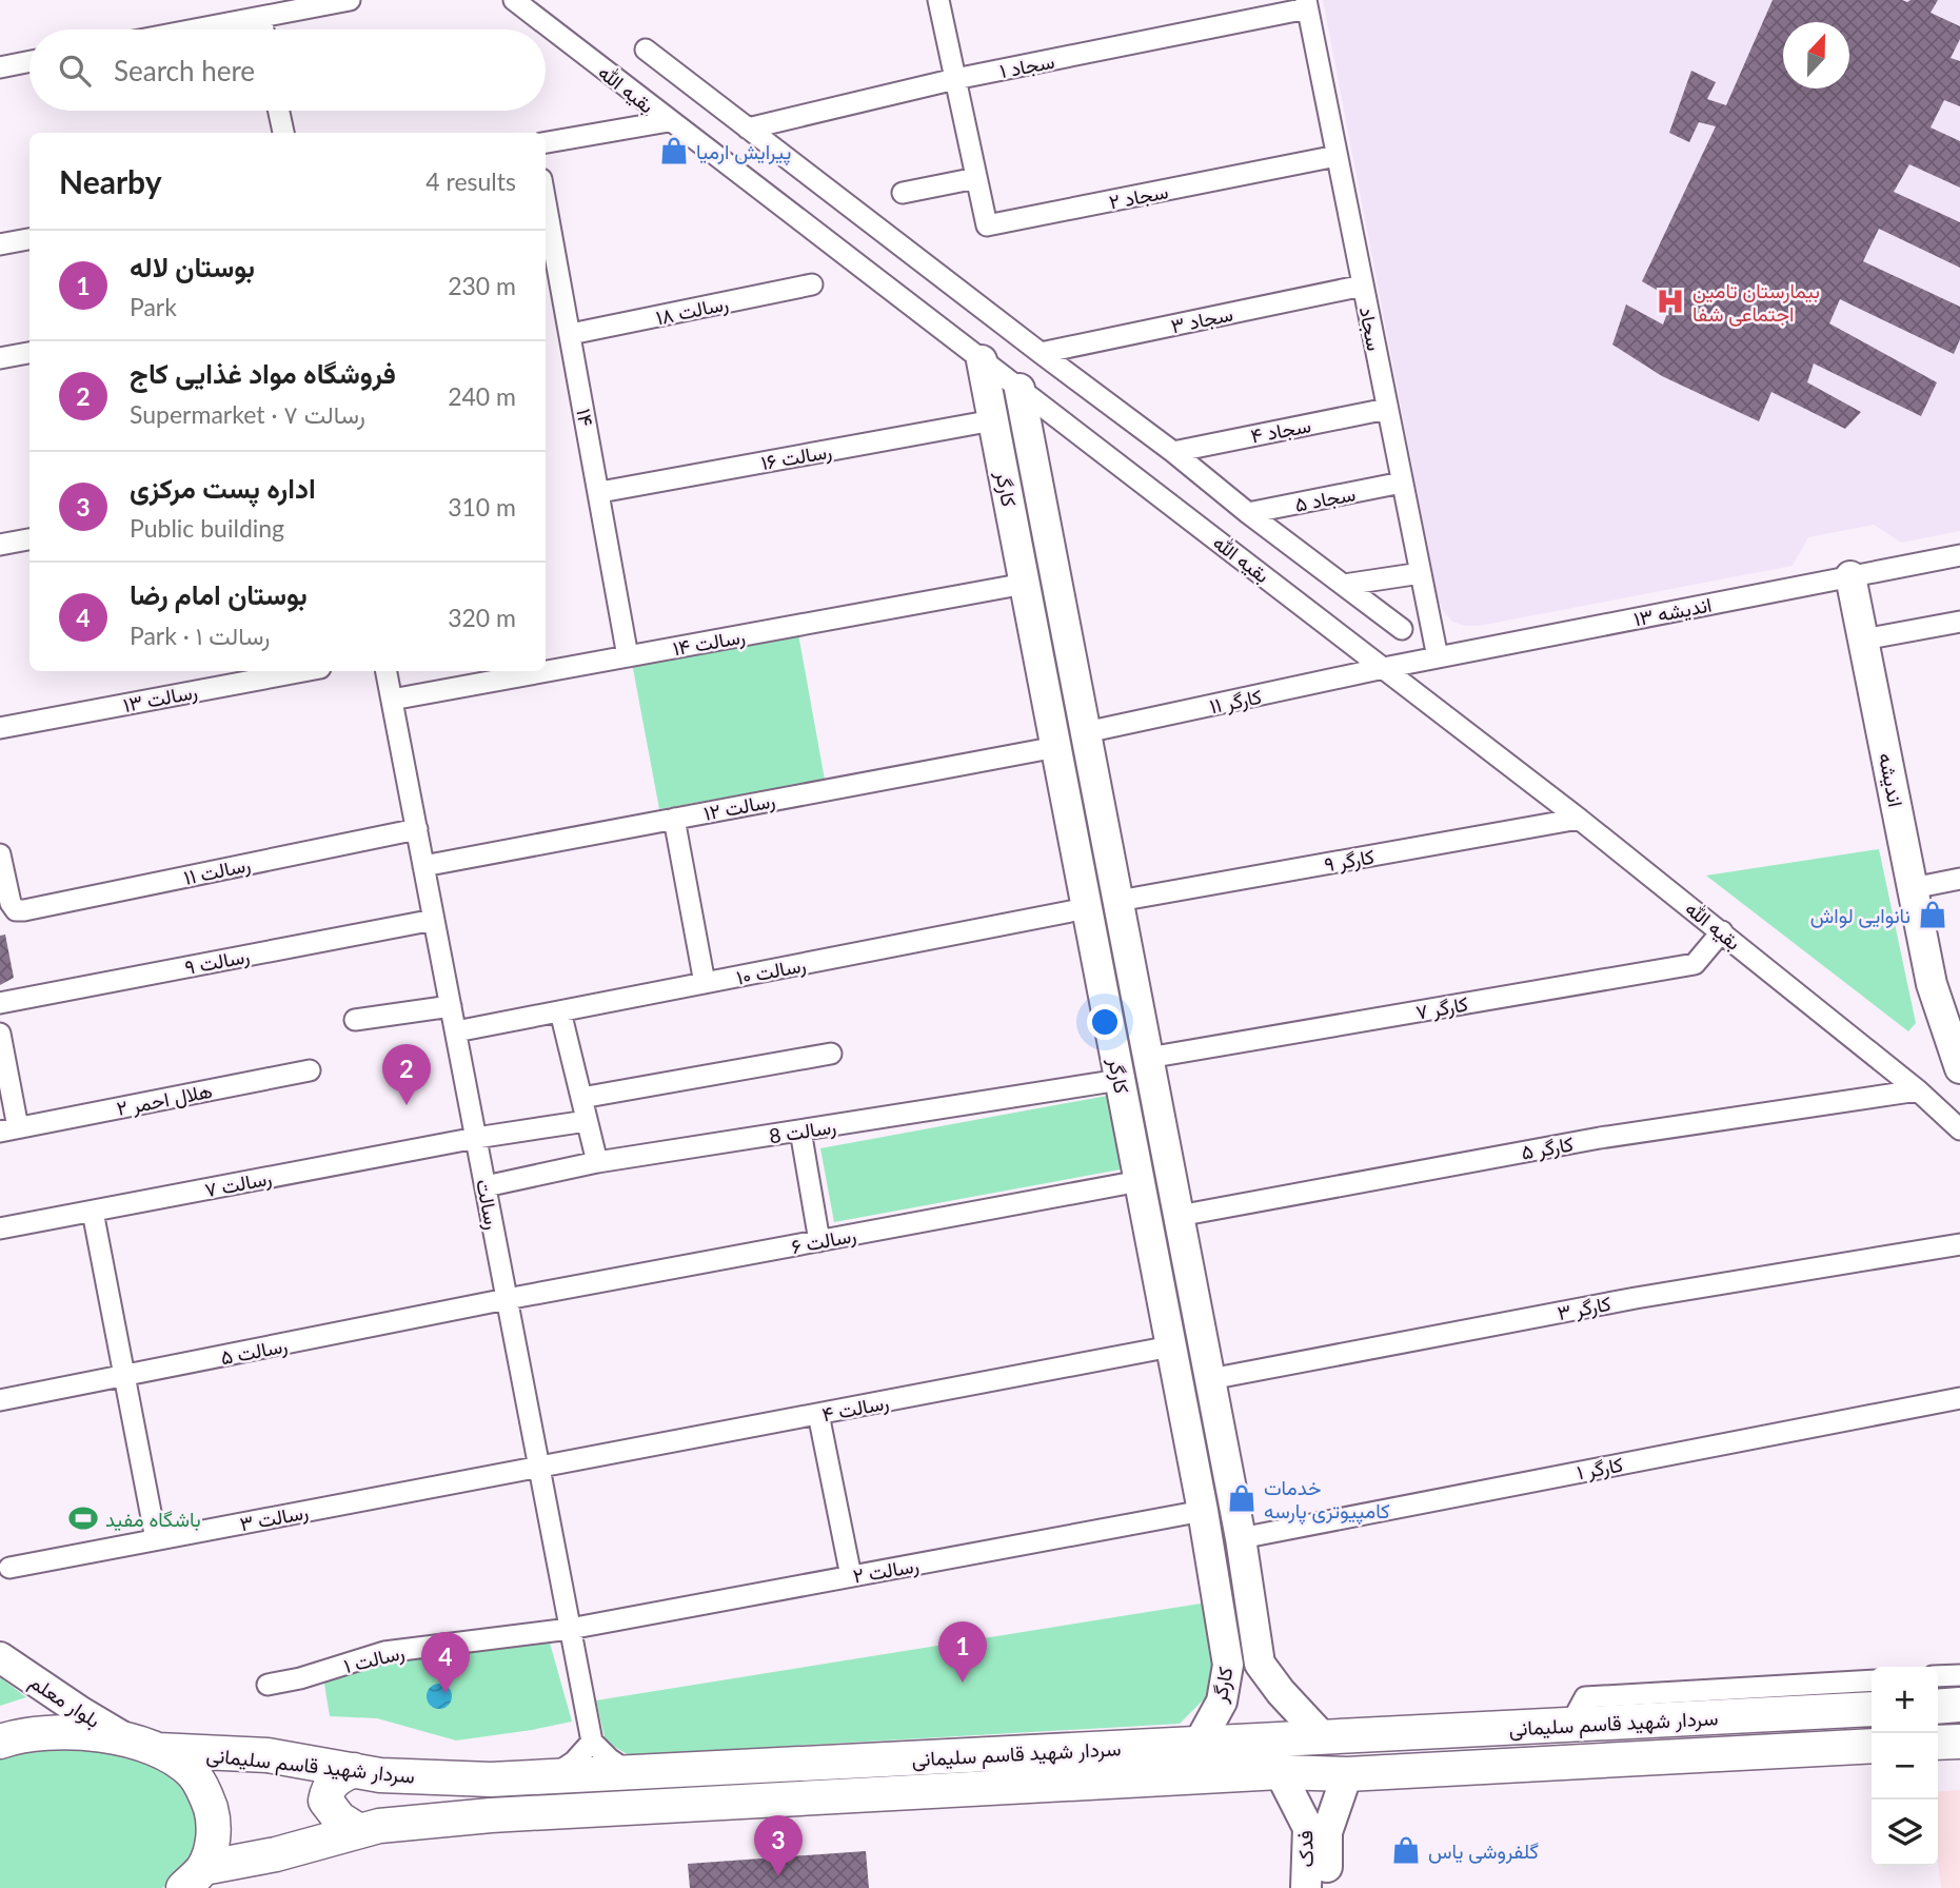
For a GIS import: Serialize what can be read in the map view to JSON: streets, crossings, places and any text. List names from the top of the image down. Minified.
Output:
{"streets":{"main road":["سردار شهید قاسم سلیمانی"],"street":["سجاد ۱","بقیه الله","سجاد ۲","رسالت ۱۸","سجاد ۳","سجاد","۱۴","سجاد ۴","رسالت ۱۶","کارگر","سجاد ۵","اندیشه ۱۳","رسالت ۱۴","رسالت ۱۳","کارگر ۱۱","اندیشه","رسالت ۱۲","کارگر ۹","رسالت ۱۱","رسالت ۹","رسالت ۱۰","کارگر ۷","هلال احمر ۲","رسالت 8","کارگر ۵","رسالت ۷","رسالت","رسالت ۶","کارگر ۳","رسالت ۵","رسالت ۴","کارگر ۱","رسالت ۳","رسالت ۲","رسالت ۱","بلوار معلم","فدک"]},"crossings":[["سجاد ۱","بقیه الله"],["سجاد ۱","سجاد ۲"],["سجاد ۱","سجاد"],["بقیه الله","سجاد ۳"],["بقیه الله","سجاد ۴"],["بقیه الله","کارگر"],["بقیه الله","سجاد ۵"],["بقیه الله","اندیشه ۱۳"],["بقیه الله","کارگر ۱۱"],["بقیه الله","کارگر ۹"],["بقیه الله","کارگر ۷"],["بقیه الله","کارگر ۵"],["سجاد ۲","سجاد"],["رسالت ۱۸","۱۴"],["سجاد ۳","سجاد"],["سجاد","سجاد ۴"],["سجاد","سجاد ۵"],["سجاد","اندیشه ۱۳"],["۱۴","رسالت ۱۶"],["۱۴","رسالت ۱۴"],["رسالت ۱۶","کارگر"],["کارگر","رسالت ۱۴"],["کارگر","کارگر ۱۱"],["کارگر","رسالت ۱۲"],["کارگر","کارگر ۹"],["کارگر","رسالت ۱۰"],["کارگر","کارگر ۷"],["کارگر","رسالت 8"],["کارگر","کارگر ۵"],["کارگر","رسالت ۶"],["کارگر","کارگر ۳"],["کارگر","رسالت ۴"],["کارگر","کارگر ۱"],["کارگر","رسالت ۲"],["کارگر","سردار شهید قاسم سلیمانی"],["اندیشه ۱۳","کارگر ۱۱"],["اندیشه ۱۳","اندیشه"],["رسالت ۱۴","رسالت"],["رسالت ۱۲","رسالت"],["رسالت ۱۱","رسالت"],["رسالت ۹","رسالت"],["رسالت ۱۰","رسالت"],["رسالت 8","رسالت"],["رسالت ۷","رسالت"],["رسالت","رسالت ۶"],["رسالت","رسالت ۵"],["رسالت","رسالت ۴"],["رسالت","رسالت ۳"],["رسالت","رسالت ۲"],["رسالت","رسالت ۱"],["رسالت ۶","رسالت ۵"],["رسالت ۴","رسالت ۳"],["رسالت ۲","رسالت ۱"],["بلوار معلم","سردار شهید قاسم سلیمانی"]],"places":{"shop":["پیرایش ارمیا","نانوایی لواش","خدمات کامپیوتری پارسه","گلفروشی یاس"],"hospital":["بیمارستان تامین اجتماعی شفا"],"sports":["باشگاه مفید"]},"north":"top","page":{"search":"Search here","heading":["Nearby","4 results"],"list":[{"mark":"1","name":"بوستان لاله","note":"Park","value":"230 m"},{"mark":"2","name":"فروشگاه مواد غذایی کاج","note":"Supermarket · رسالت ۷","value":"240 m"},{"mark":"3","name":"اداره پست مرکزی","note":"Public building","value":"310 m"},{"mark":"4","name":"بوستان امام رضا","note":"Park · رسالت ۱","value":"320 m"}],"pins":["2","1","4","3"],"map_buttons":["+","−"]}}
